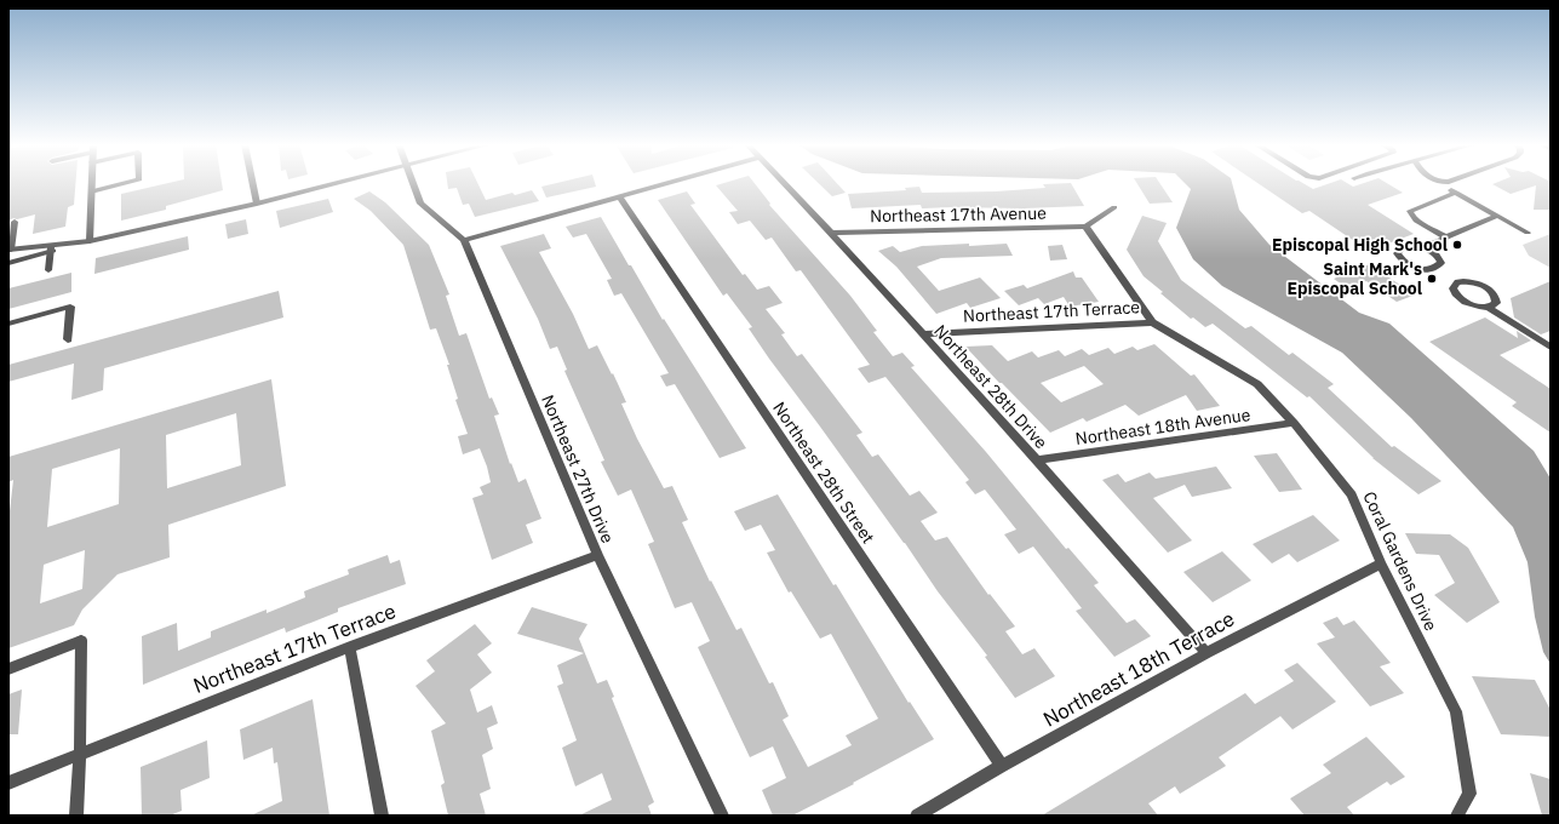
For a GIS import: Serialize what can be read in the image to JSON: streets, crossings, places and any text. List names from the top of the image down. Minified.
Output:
{"streets":{"street":["Northeast 17th Avenue","Northeast 17th Terrace","Northeast 28th Drive","Northeast 18th Avenue","Northeast 27th Drive","Northeast 28th Street","Coral Gardens Drive","Northeast 18th Terrace"]},"crossings":[["Northeast 17th Avenue","Northeast 28th Drive"],["Northeast 17th Avenue","Coral Gardens Drive"],["Northeast 17th Terrace","Northeast 28th Drive"],["Northeast 17th Terrace","Northeast 27th Drive"],["Northeast 17th Terrace","Coral Gardens Drive"],["Northeast 28th Drive","Northeast 18th Avenue"],["Northeast 28th Drive","Northeast 18th Terrace"],["Northeast 18th Avenue","Coral Gardens Drive"],["Northeast 28th Street","Northeast 18th Terrace"],["Coral Gardens Drive","Northeast 18th Terrace"]],"places":["Episcopal High School","Saint Mark's Episcopal School"]}
